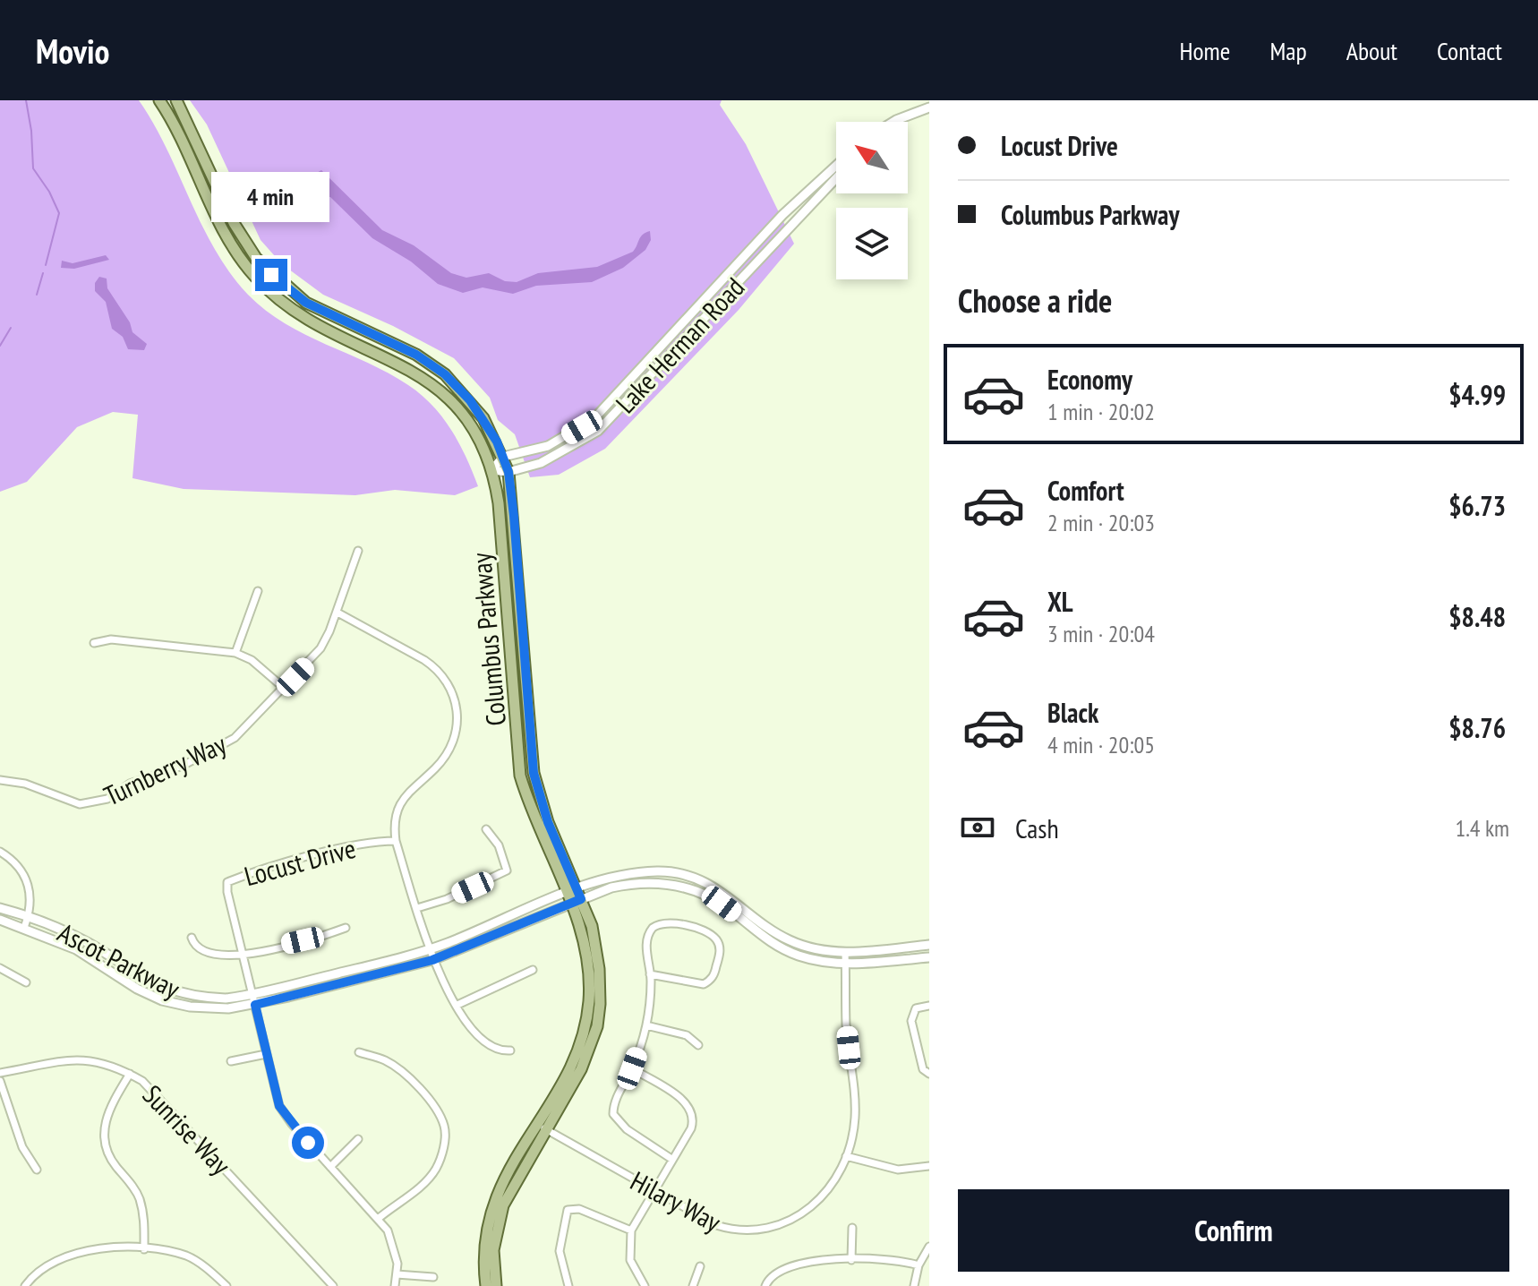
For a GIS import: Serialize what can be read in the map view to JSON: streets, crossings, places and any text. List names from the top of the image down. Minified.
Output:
{"streets":{"main road":["Lake Herman Road","Columbus Parkway","Ascot Parkway"],"street":["Turnberry Way","Locust Drive","Sunrise Way","Hilary Way"]},"crossings":[["Lake Herman Road","Columbus Parkway"],["Columbus Parkway","Ascot Parkway"],["Columbus Parkway","Hilary Way"],["Locust Drive","Ascot Parkway"],["Ascot Parkway","Hilary Way"]],"north":"top left","page":{"header":"Movio","nav":["Home","Map","About","Contact"],"banner":["Locust Drive","Columbus Parkway"],"bubble":"4 min","heading":"Choose a ride","list":[{"name":"Economy","note":"1 min · 20:02","value":"$4.99"},{"name":"Comfort","note":"2 min · 20:03","value":"$6.73"},{"name":"XL","note":"3 min · 20:04","value":"$8.48"},{"name":"Black","note":"4 min · 20:05","value":"$8.76"}],"pay":["Cash","1.4 km"],"buttons":"Confirm"}}
